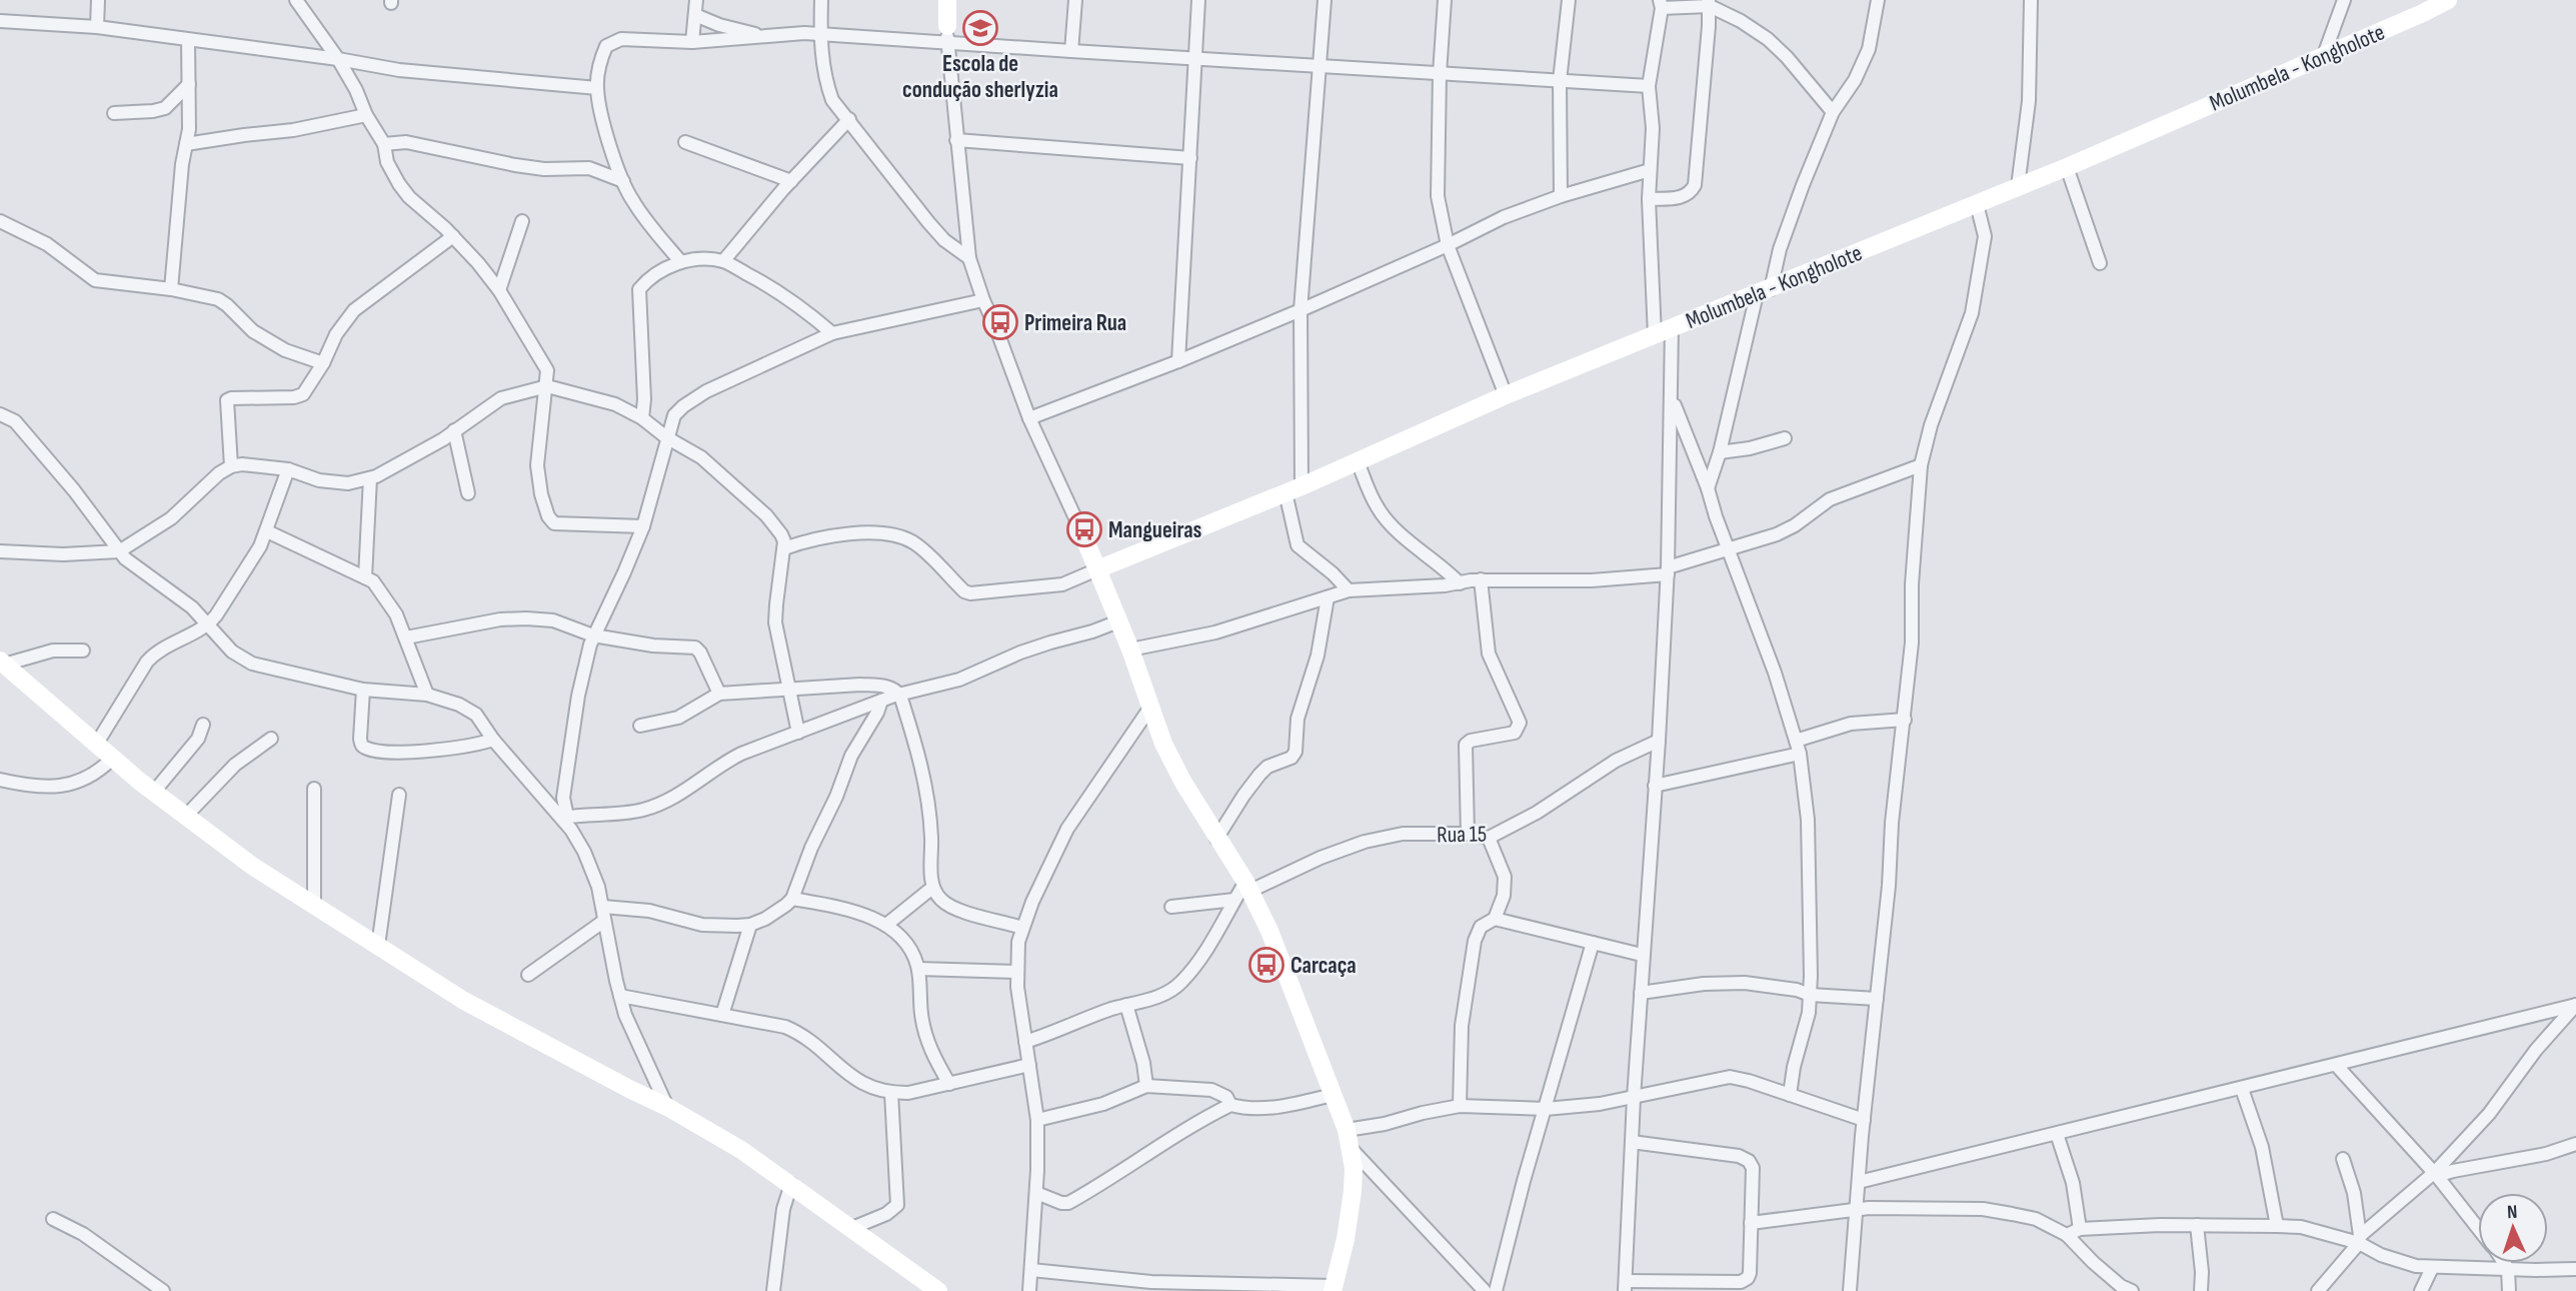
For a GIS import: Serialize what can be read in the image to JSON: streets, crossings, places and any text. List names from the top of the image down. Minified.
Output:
{"streets":{"street":["Molumbela - Kongholote","Rua 15"]},"places":{"school or university":["Escola de condução sherlyzia"],"bus stop":["Primeira Rua","Mangueiras","Carcaça"]},"north":"top"}
